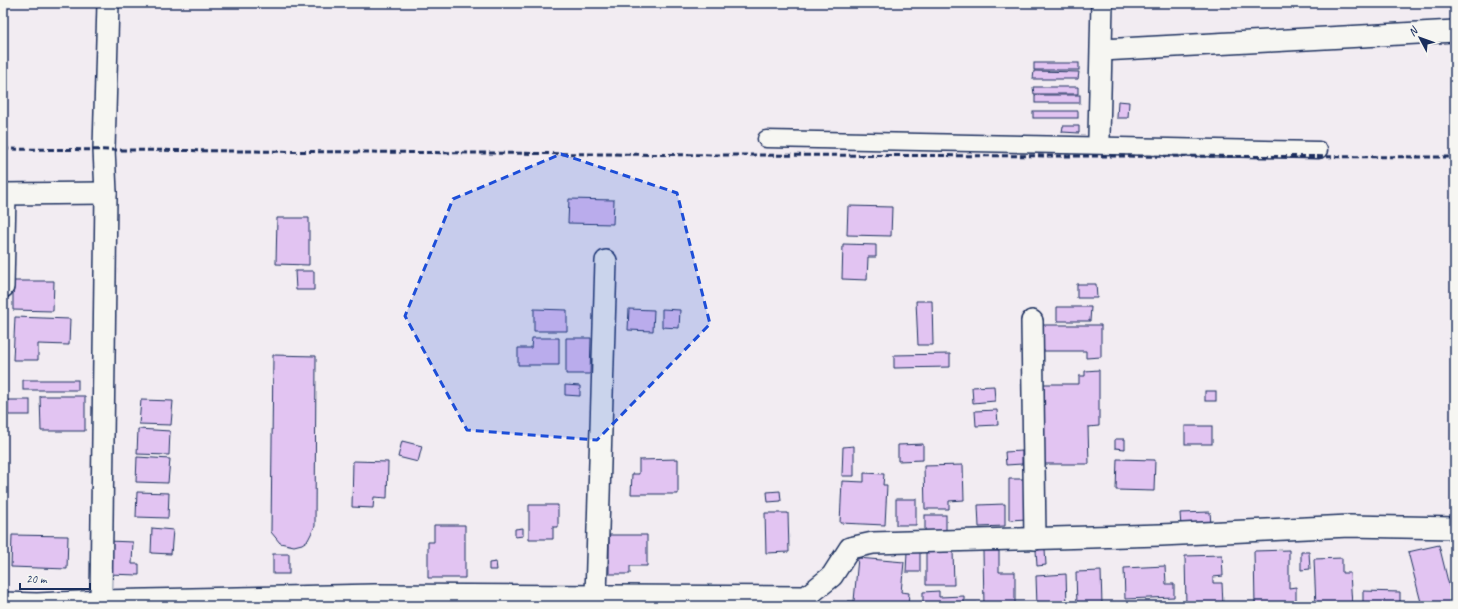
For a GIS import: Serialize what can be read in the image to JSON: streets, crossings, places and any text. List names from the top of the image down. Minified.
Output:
{"scale_bar":"20 m","north":"top left"}
